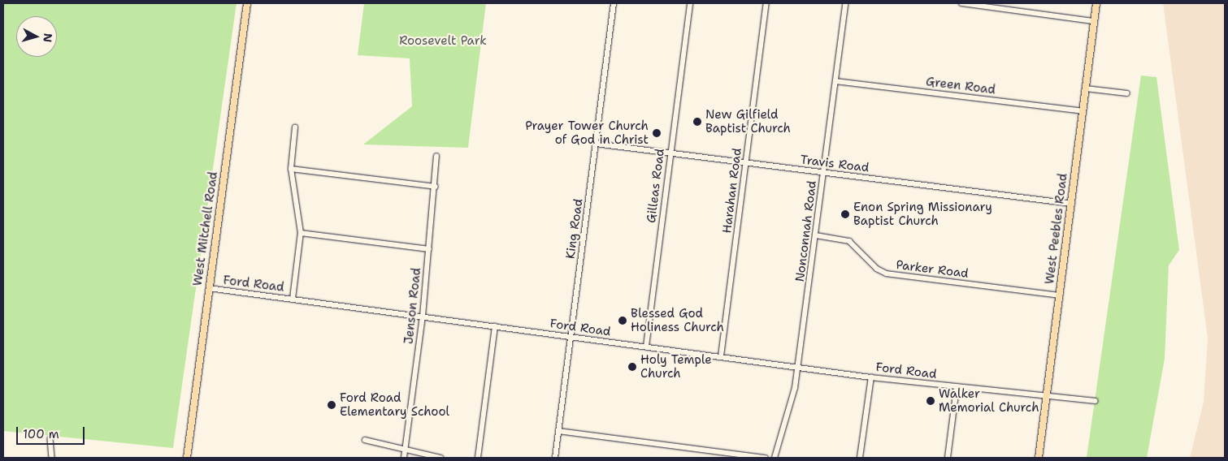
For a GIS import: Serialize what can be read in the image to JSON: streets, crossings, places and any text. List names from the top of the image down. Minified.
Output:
{"streets":{"main road":["West Mitchell Road","West Peebles Road"],"street":["Green Road","Travis Road","Gilleas Road","Harahan Road","King Road","Nonconnah Road","Parker Road","Ford Road","Jenson Road"]},"crossings":[["Green Road","West Peebles Road"],["Green Road","Nonconnah Road"],["Travis Road","Gilleas Road"],["Travis Road","Harahan Road"],["Travis Road","King Road"],["Travis Road","West Peebles Road"],["Travis Road","Nonconnah Road"],["Gilleas Road","Ford Road"],["Harahan Road","Ford Road"],["West Mitchell Road","Ford Road"],["King Road","Ford Road"],["West Peebles Road","Parker Road"],["West Peebles Road","Ford Road"],["Nonconnah Road","Parker Road"],["Nonconnah Road","Ford Road"],["Ford Road","Jenson Road"]],"parks":["Roosevelt Park"],"places":["New Gilfield Baptist Church","Prayer Tower Church of God in Christ","Enon Spring Missionary Baptist Church","Blessed God Holiness Church","Holy Temple Church","Walker Memorial Church","Ford Road Elementary School"],"scale_bar":"100 m","north":"right"}
